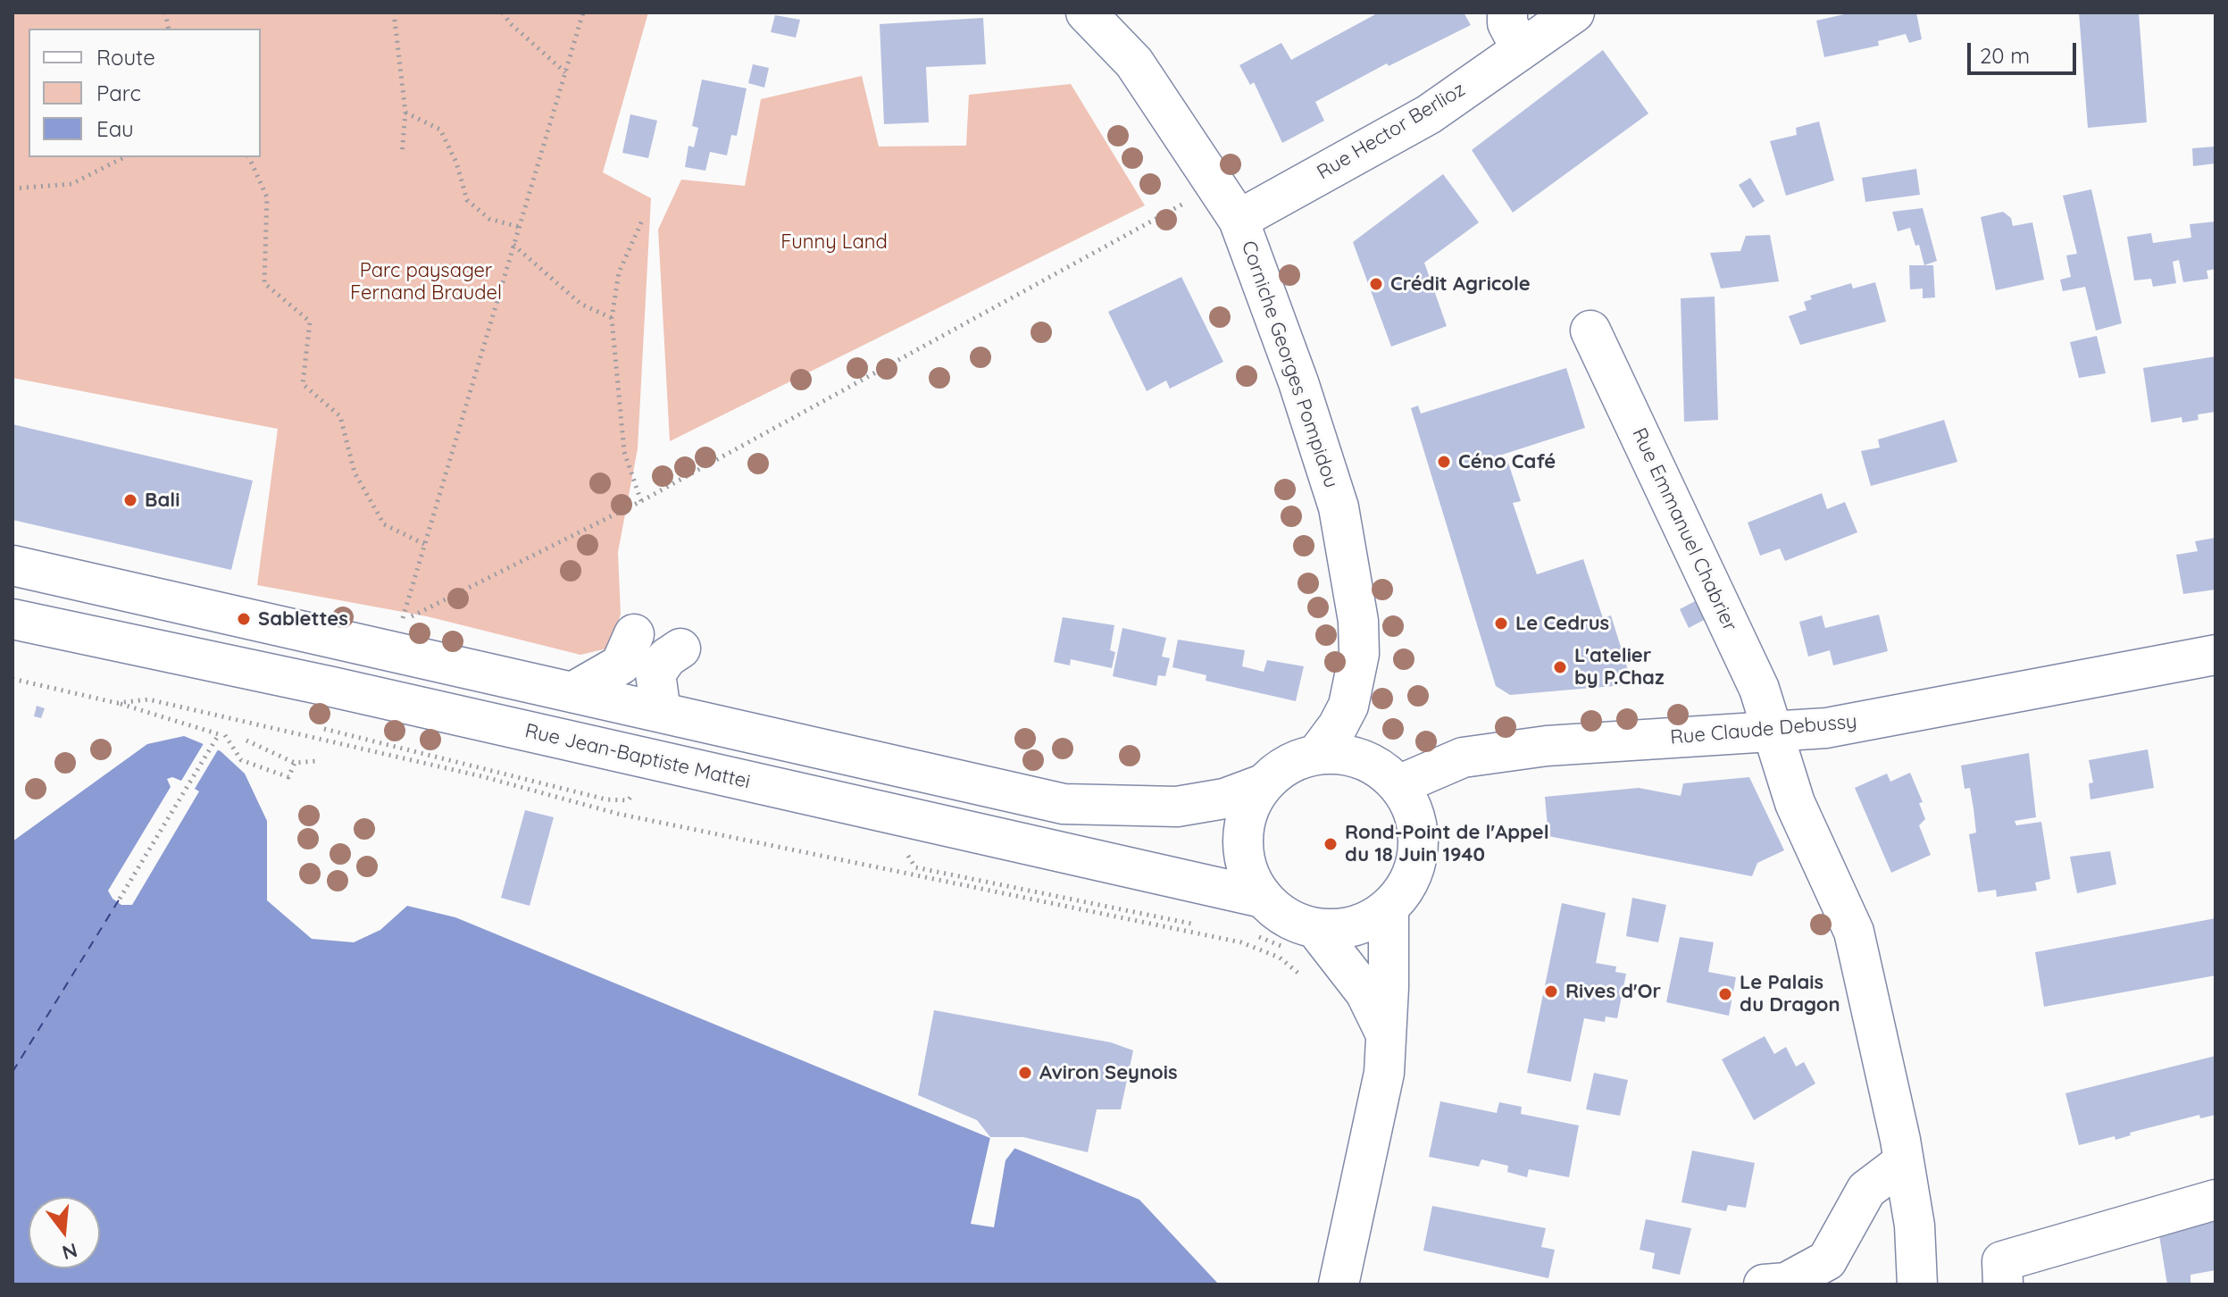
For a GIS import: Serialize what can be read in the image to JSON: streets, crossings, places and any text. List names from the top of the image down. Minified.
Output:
{"streets":{"main road":["Rue Hector Berlioz","Corniche Georges Pompidou","Rue Emmanuel Chabrier","Rue Claude Debussy","Rue Jean-Baptiste Mattei"]},"crossings":[["Rue Hector Berlioz","Corniche Georges Pompidou"],["Corniche Georges Pompidou","Rue Claude Debussy"],["Corniche Georges Pompidou","Rue Jean-Baptiste Mattei"],["Rue Emmanuel Chabrier","Rue Claude Debussy"],["Rue Claude Debussy","Rue Jean-Baptiste Mattei"]],"parks":["Funny Land","Parc paysager Fernand Braudel"],"places":["Crédit Agricole","Céno Café","Bali","Sablettes","Le Cedrus","L'atelier by P.Chaz","Rond-Point de l'Appel du 18 Juin 1940","Rives d'Or","Le Palais du Dragon","Aviron Seynois"],"legend":["Route","Parc","Eau"],"scale_bar":"20 m","north":"bottom"}
